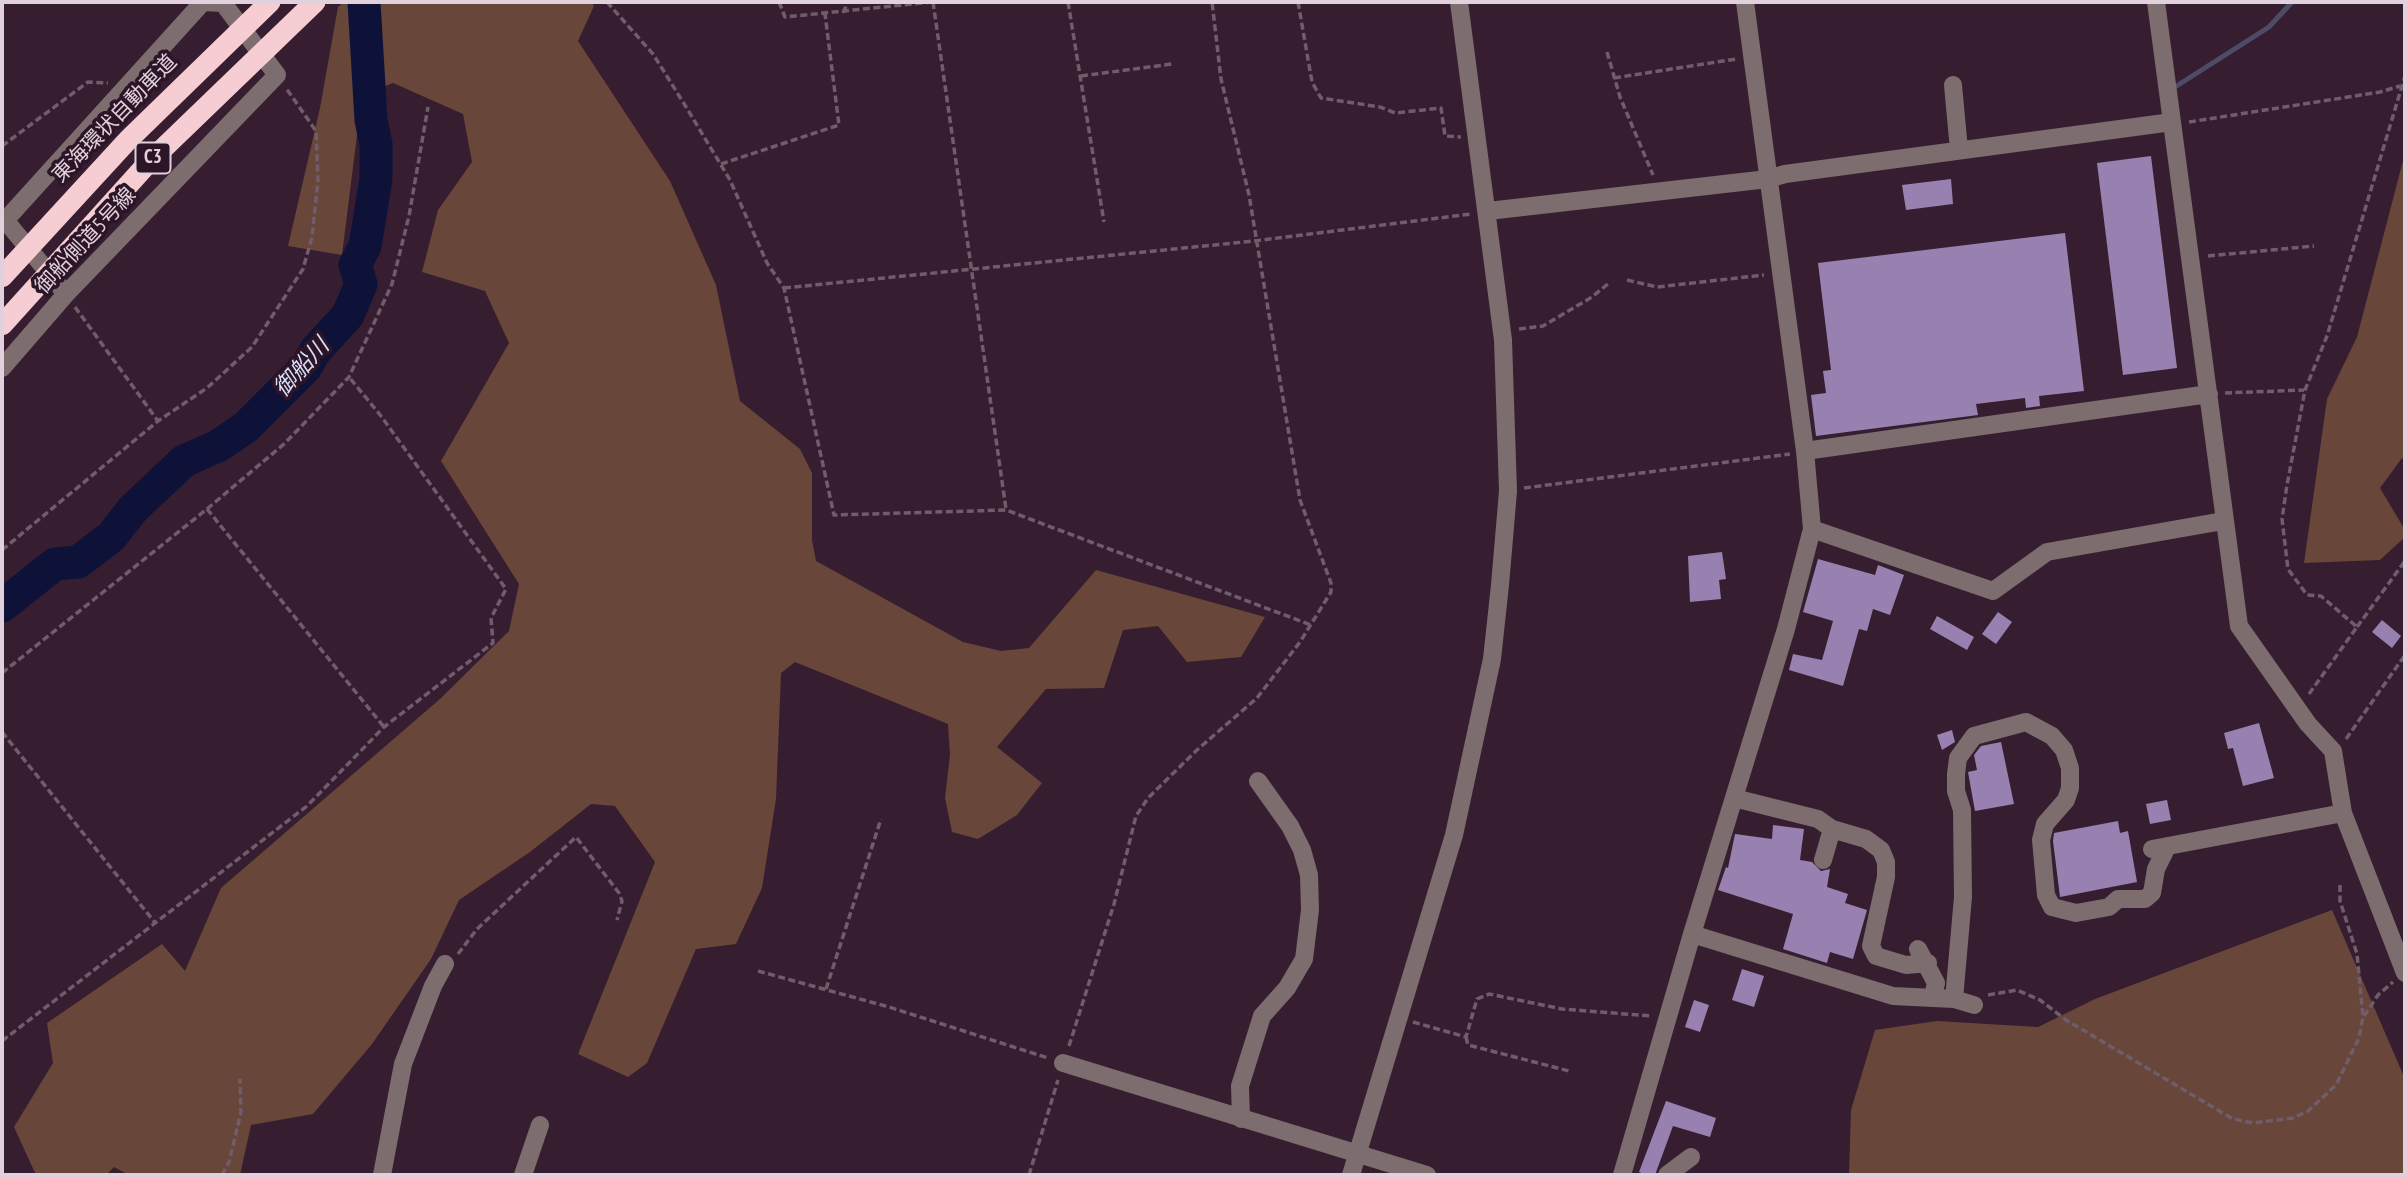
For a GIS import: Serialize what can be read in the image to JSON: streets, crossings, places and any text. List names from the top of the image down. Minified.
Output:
{"streets":{"highway":["東海環状自動車道","C3"],"street":["御船側道5号線"]},"water":["御船川"]}
